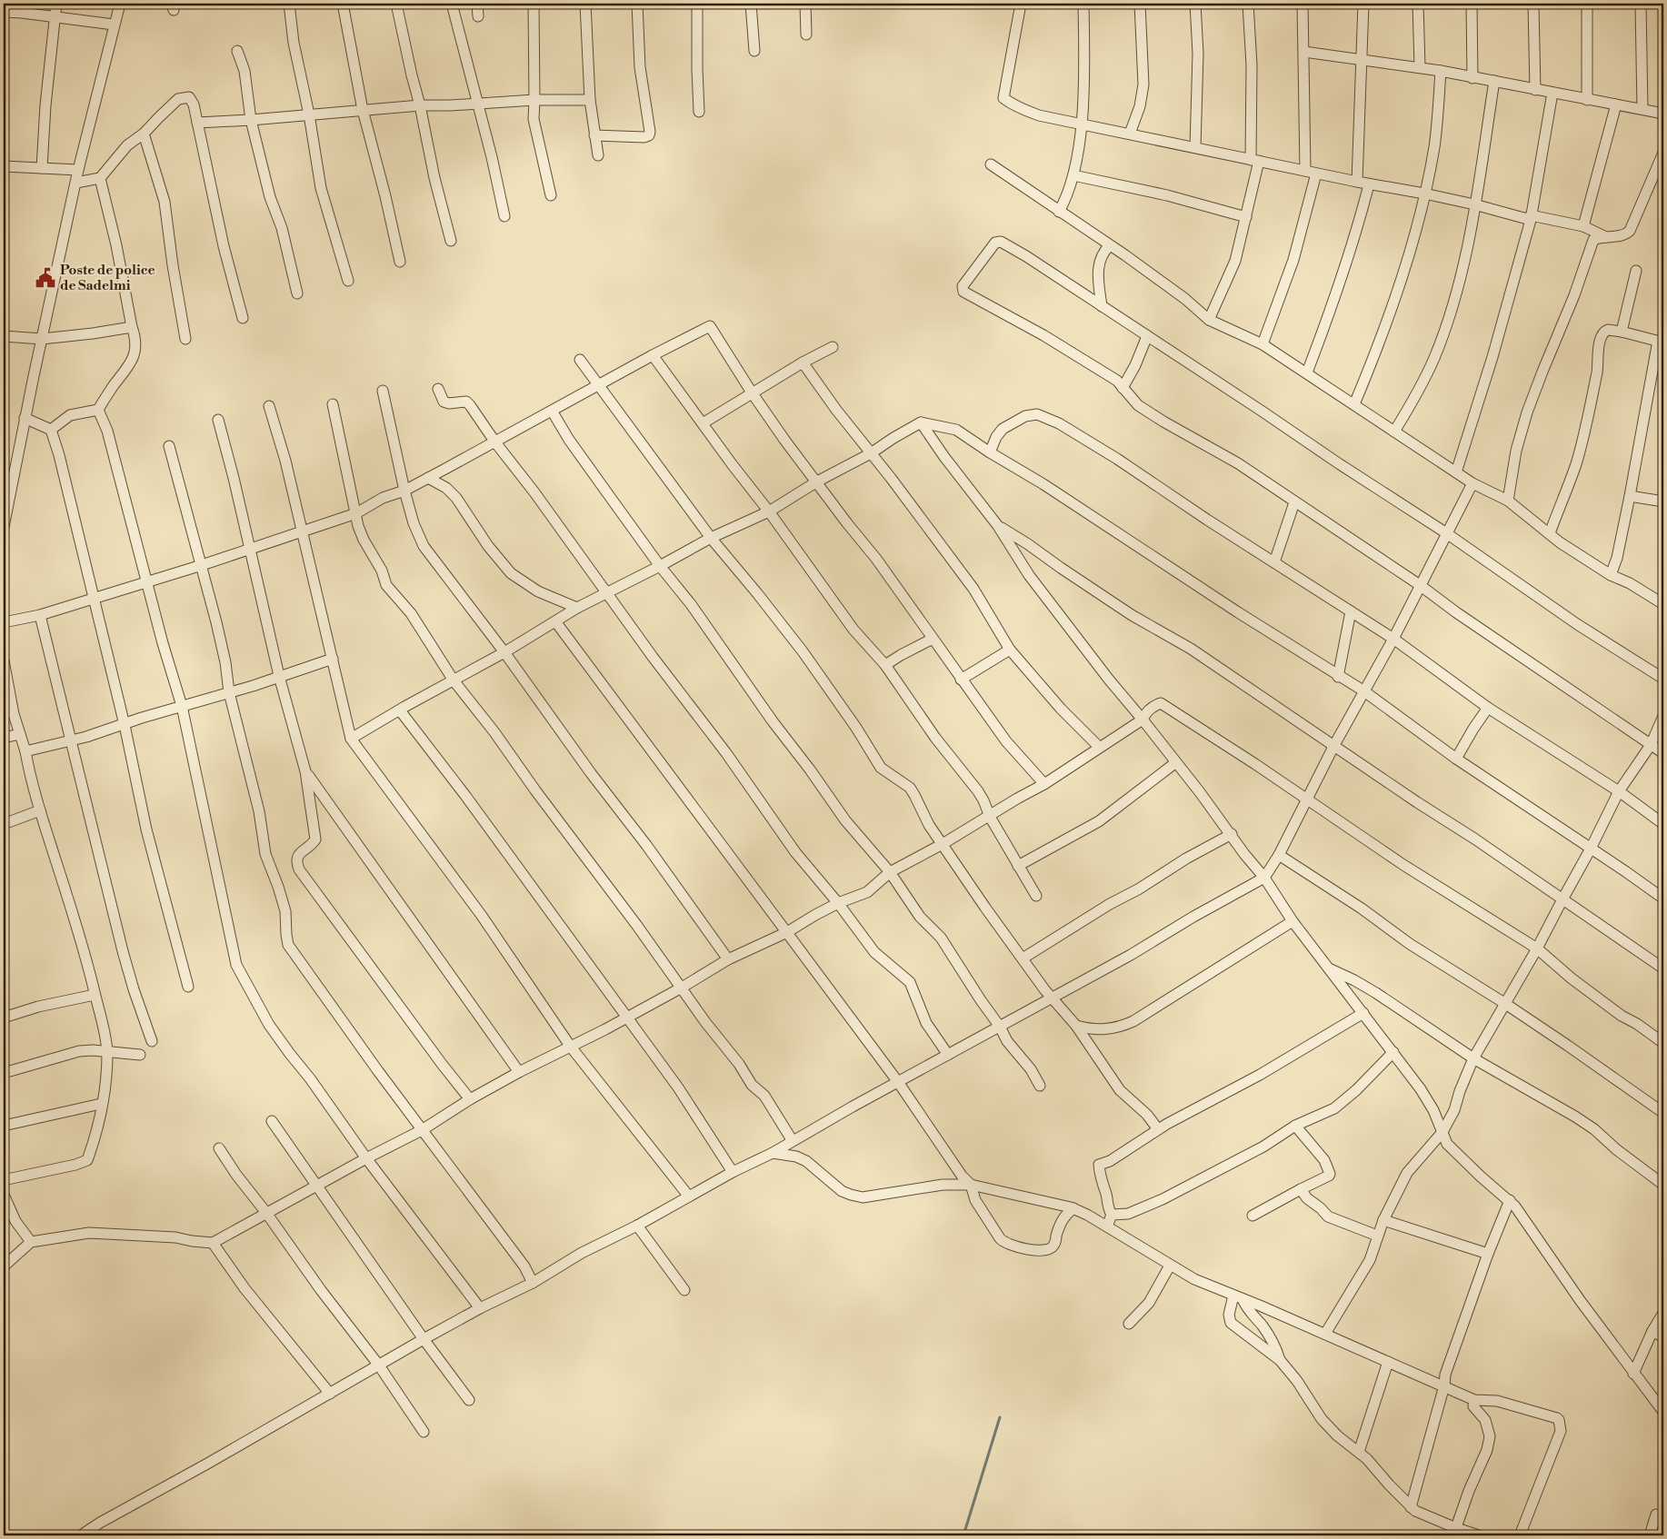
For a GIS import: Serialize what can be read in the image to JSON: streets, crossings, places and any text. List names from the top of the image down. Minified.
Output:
{"places":{"public building":["Poste de police de Sadelmi"]}}
